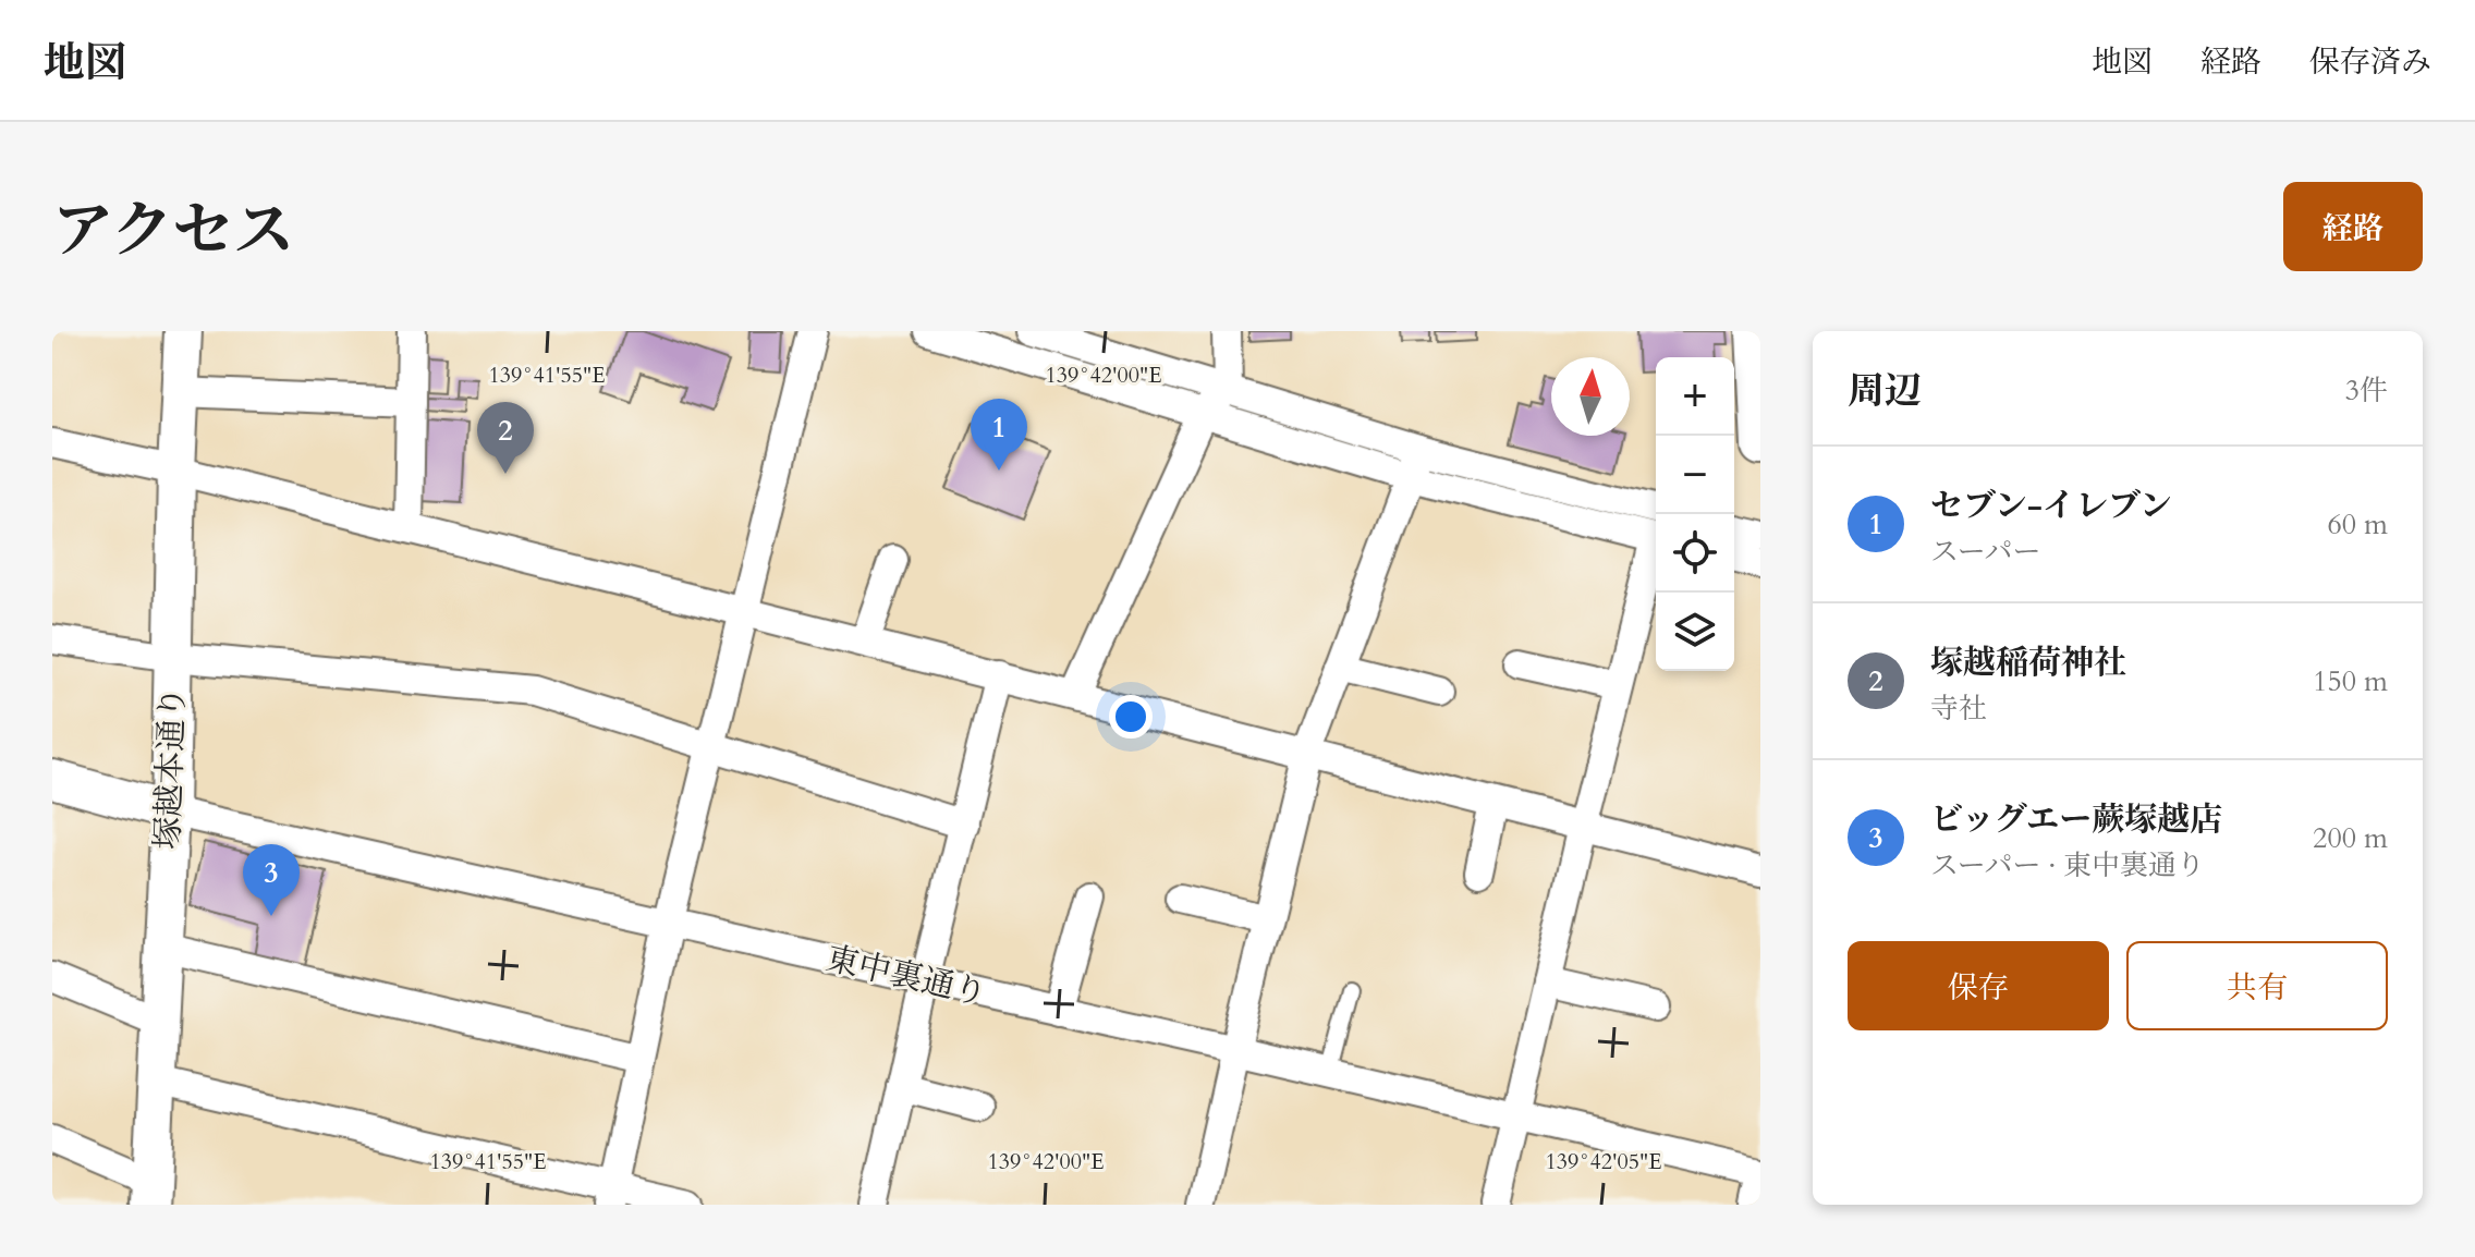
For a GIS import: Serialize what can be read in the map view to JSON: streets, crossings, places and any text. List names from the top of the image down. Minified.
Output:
{"streets":{"street":["塚越本通り","東中裏通り"]},"crossings":[["塚越本通り","東中裏通り"]],"north":"top","page":{"header":"地図","nav":["地図","経路","保存済み"],"title":"アクセス","buttons":["経路",["保存","共有"]],"heading":["周辺","3件"],"map_buttons":["+","−"],"pins":["1","2","3"],"list":[{"mark":"1","name":"セブン-イレブン","note":"スーパー","value":"60 m"},{"mark":"2","name":"塚越稲荷神社","note":"寺社","value":"150 m"},{"mark":"3","name":"ビッグエー蕨塚越店","note":"スーパー · 東中裏通り","value":"200 m"}]},"coordinates":["139°41'55\"E","139°42'00\"E","139°42'05\"E"]}
